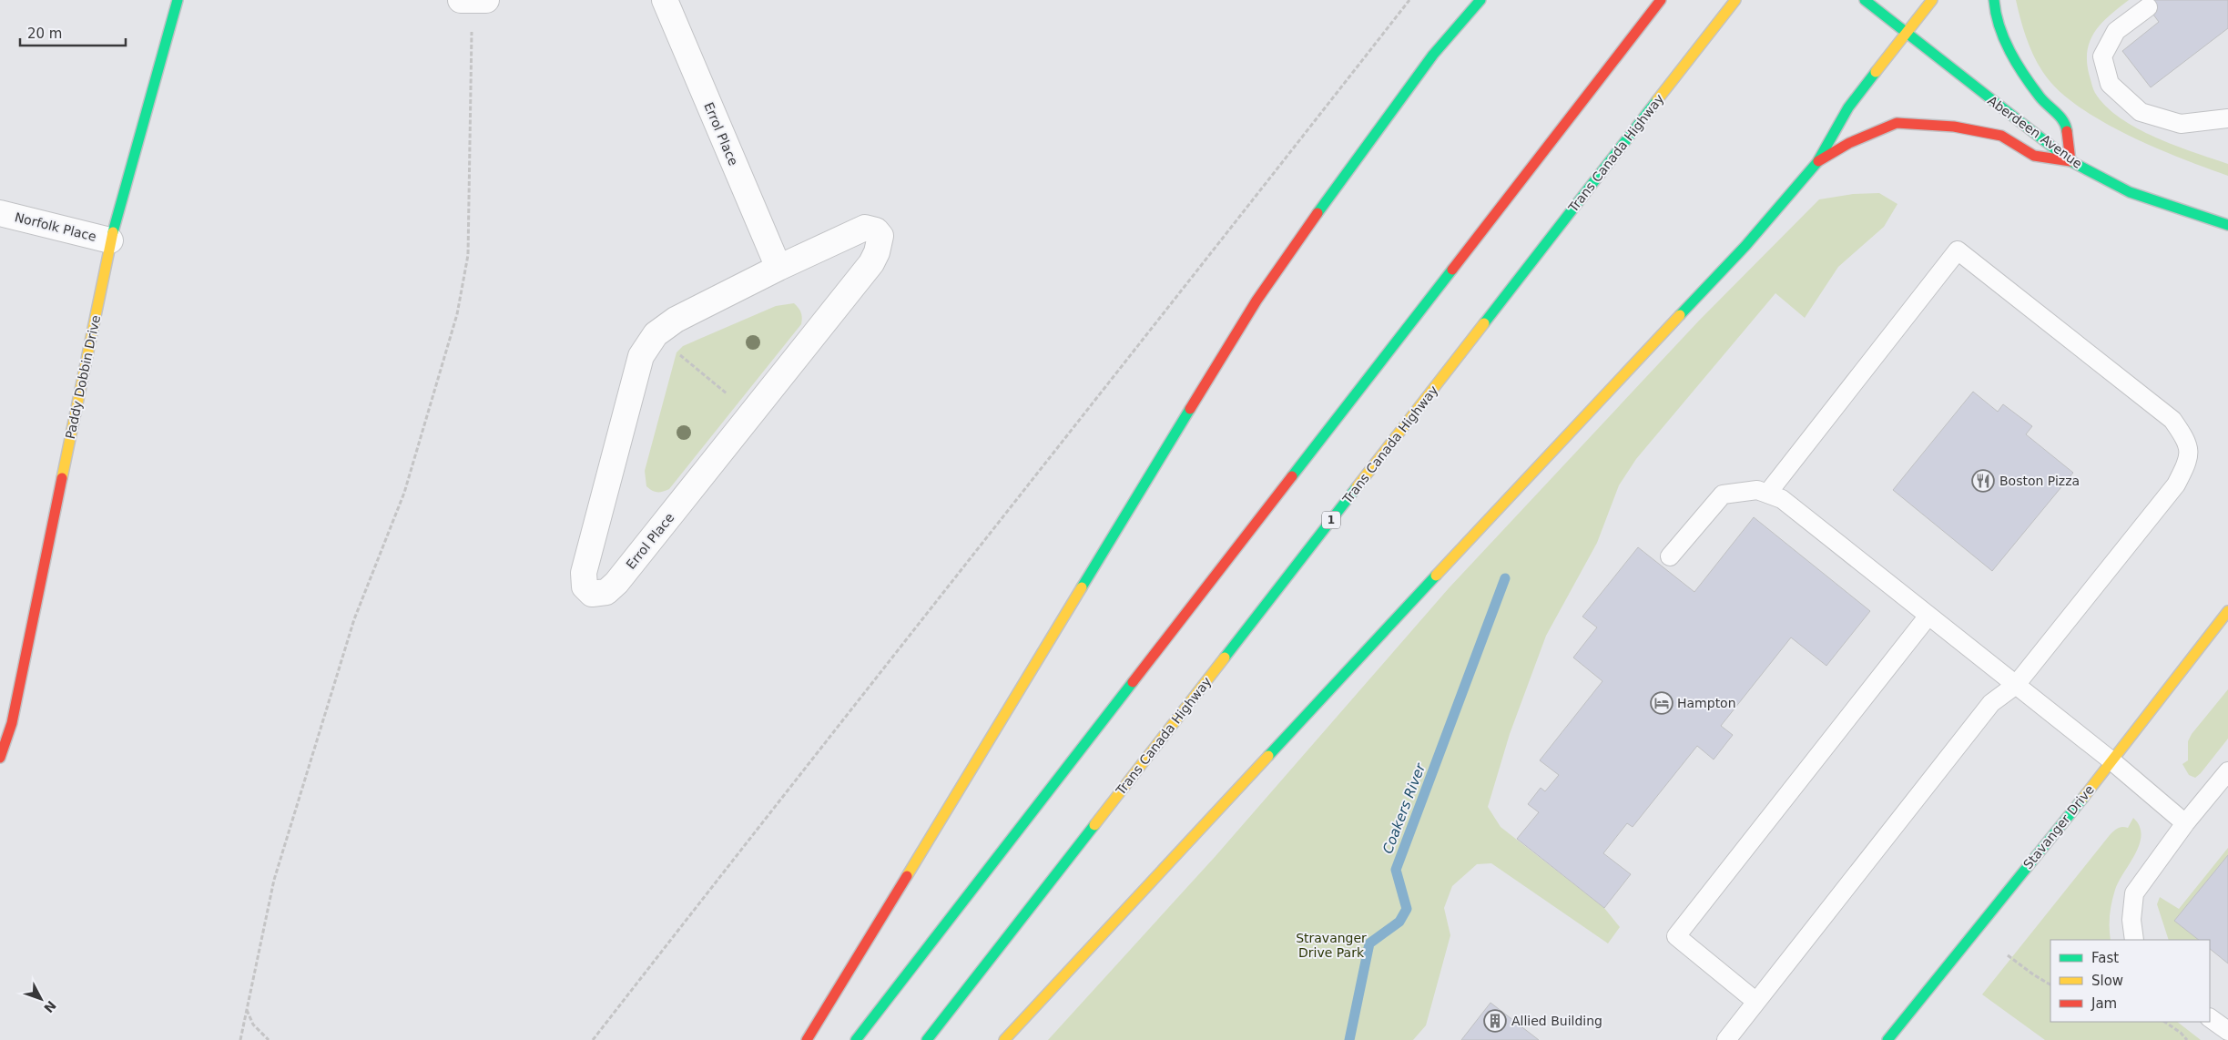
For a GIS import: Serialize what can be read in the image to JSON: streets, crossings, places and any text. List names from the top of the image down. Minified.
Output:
{"streets":{"main road":["Aberdeen Avenue","Trans Canada Highway","Paddy Dobbin Drive","1","Stavanger Drive"],"street":["Errol Place","Norfolk Place"]},"crossings":[["Norfolk Place","Paddy Dobbin Drive"]],"water":["Coakers River"],"parks":["Stravanger Drive Park"],"places":{"restaurant":["Boston Pizza"],"hotel":["Hampton"],"building":["Allied Building"]},"legend":["Fast","Slow","Jam"],"scale_bar":"20 m","north":"bottom right"}
